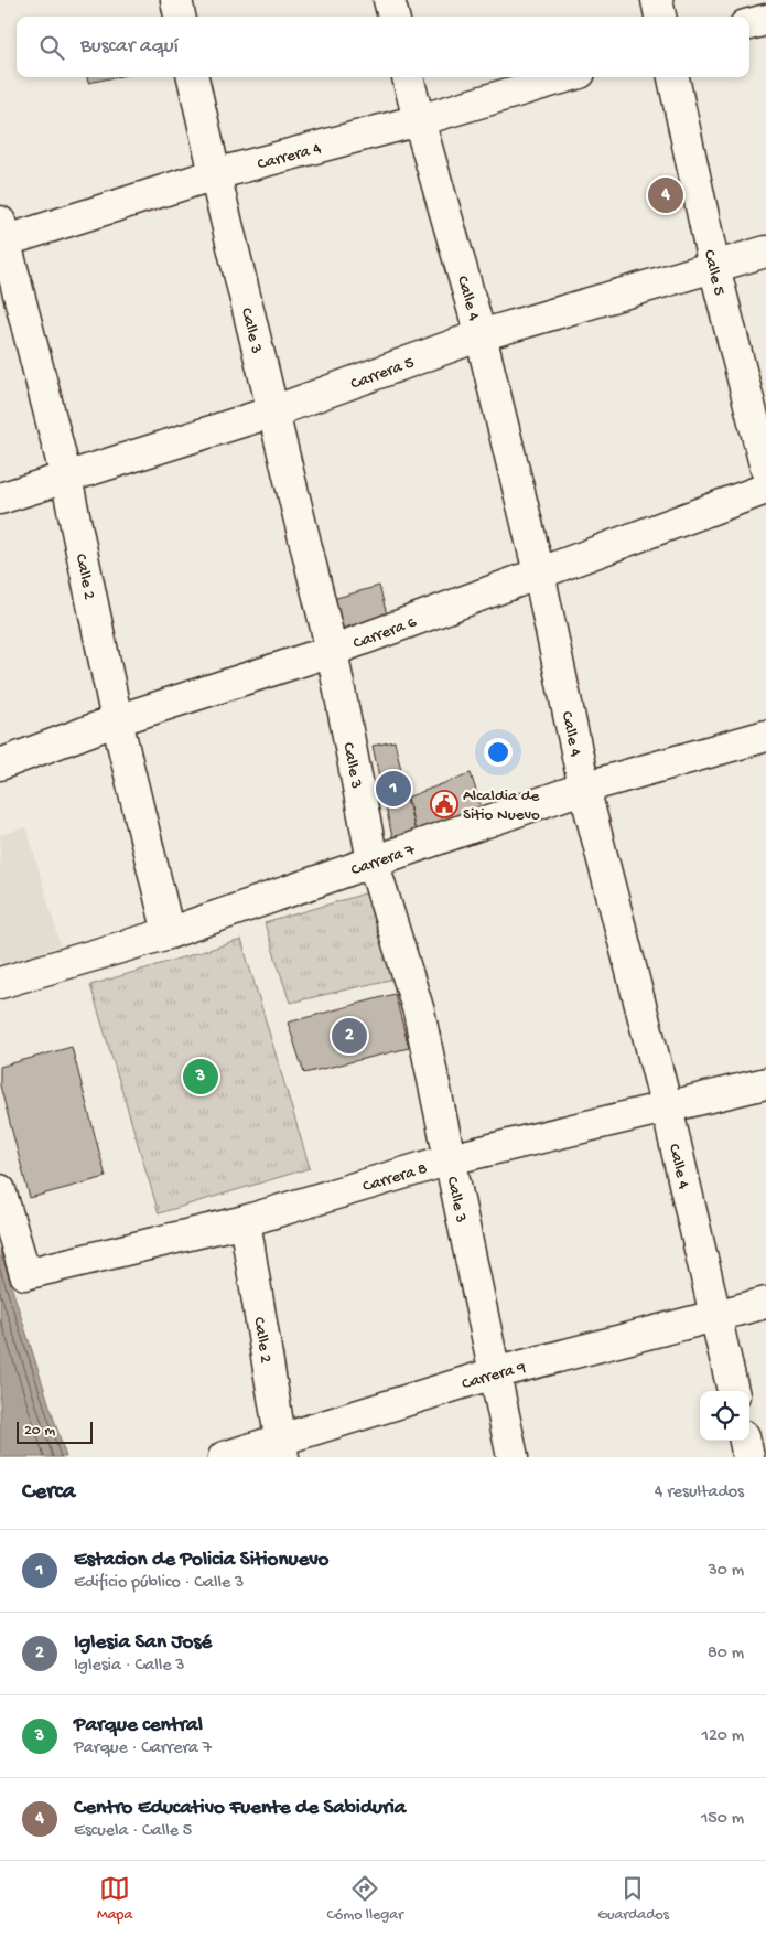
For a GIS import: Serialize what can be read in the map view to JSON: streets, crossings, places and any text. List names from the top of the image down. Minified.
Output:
{"streets":{"street":["Carrera 4","Calle 5","Calle 4","Calle 3","Carrera 5","Calle 2","Carrera 6","Carrera 7","Carrera 8","Carrera 9"]},"crossings":[["Carrera 4","Calle 4"],["Carrera 4","Calle 3"],["Carrera 4","Calle 2"],["Calle 5","Carrera 5"],["Calle 4","Carrera 5"],["Calle 4","Carrera 6"],["Calle 4","Carrera 7"],["Calle 4","Carrera 8"],["Calle 4","Carrera 9"],["Calle 3","Carrera 5"],["Calle 3","Carrera 6"],["Calle 3","Carrera 7"],["Calle 3","Carrera 8"],["Calle 3","Carrera 9"],["Carrera 5","Calle 2"],["Calle 2","Carrera 6"],["Calle 2","Carrera 7"],["Calle 2","Carrera 8"],["Calle 2","Carrera 9"]],"places":{"public building":["Alcaldia de Sitio Nuevo"]},"scale_bar":"20 m","page":{"search":"Buscar aquí","pins":["4","1","2","3"],"scale":"20 m","heading":["Cerca","4 resultados"],"list":[{"mark":"1","name":"Estacion de Policia Sitionuevo","note":"Edificio público · Calle 3","value":"30 m"},{"mark":"2","name":"Iglesia San José","note":"Iglesia · Calle 3","value":"80 m"},{"mark":"3","name":"Parque central","note":"Parque · Carrera 7","value":"120 m"},{"mark":"4","name":"Centro Educativo Fuente de Sabiduria","note":"Escuela · Calle 5","value":"150 m"}],"nav":["Mapa","Cómo llegar","Guardados"]}}
